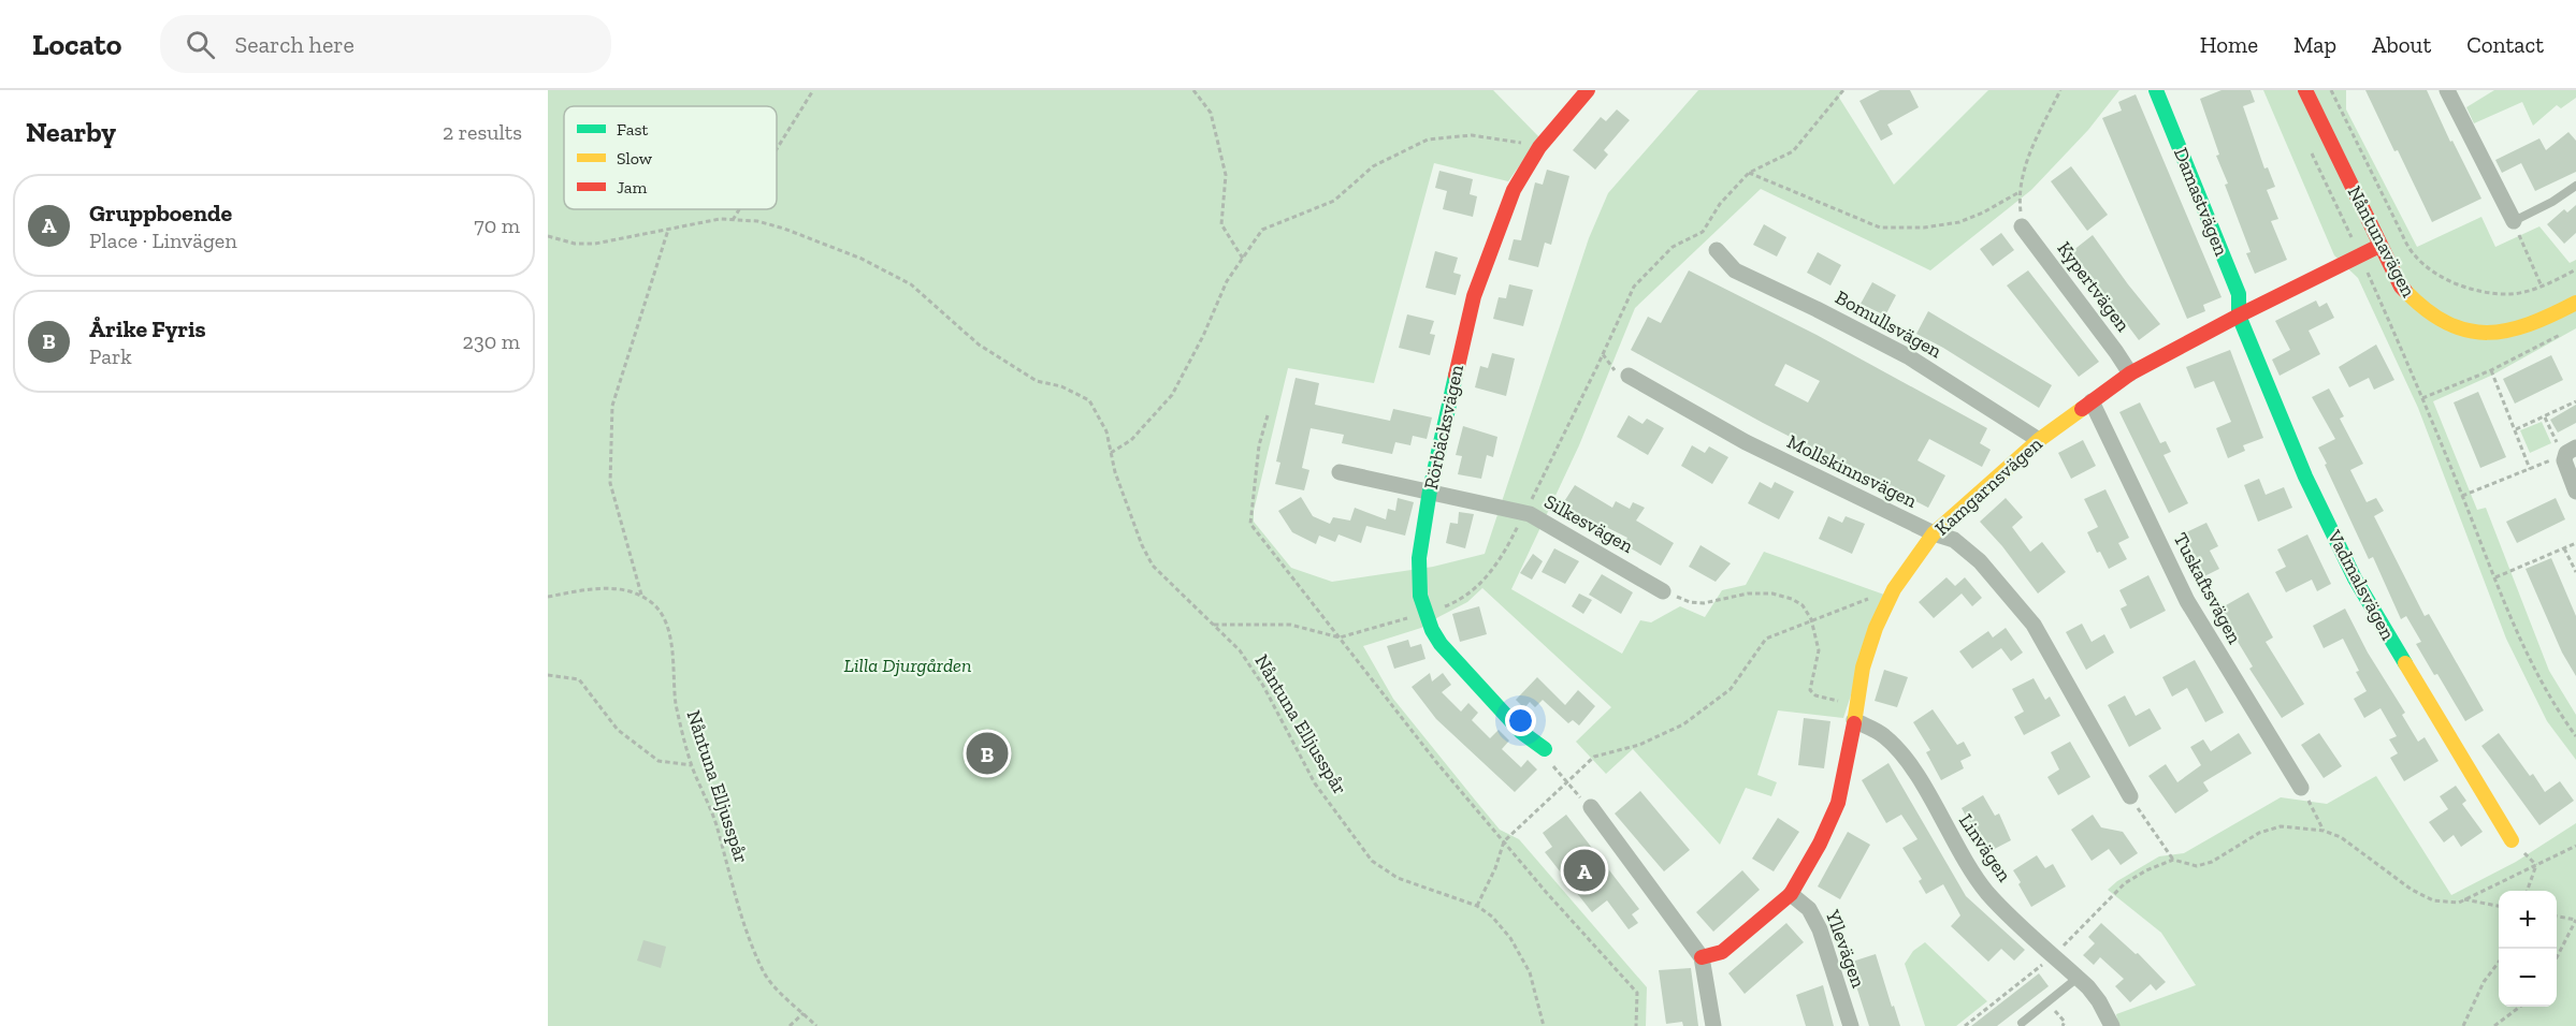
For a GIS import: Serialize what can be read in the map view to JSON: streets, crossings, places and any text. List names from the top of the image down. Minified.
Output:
{"streets":{"street":["Damastvägen","Nåntunavägen","Kypertvägen","Bomullsvägen","Rörbäcksvägen","Mollskinnsvägen","Kamgarnsvägen","Silkesvägen","Vadmalsvägen","Tuskaftsvägen","Linvägen","Yllevägen"],"path":["Nåntuna Elljusspår"]},"crossings":[["Damastvägen","Kamgarnsvägen"],["Damastvägen","Vadmalsvägen"],["Nåntunavägen","Kamgarnsvägen"],["Kypertvägen","Kamgarnsvägen"],["Bomullsvägen","Kamgarnsvägen"],["Rörbäcksvägen","Silkesvägen"],["Mollskinnsvägen","Kamgarnsvägen"],["Kamgarnsvägen","Vadmalsvägen"],["Kamgarnsvägen","Tuskaftsvägen"],["Kamgarnsvägen","Linvägen"],["Kamgarnsvägen","Yllevägen"]],"parks":["Lilla Djurgården"],"legend":["Fast","Slow","Jam"],"page":{"header":"Locato","search":"Search here","nav":["Home","Map","About","Contact"],"heading":["Nearby","2 results"],"list":[{"mark":"A","name":"Gruppboende","note":"Place · Linvägen","value":"70 m"},{"mark":"B","name":"Årike Fyris","note":"Park","value":"230 m"}],"pins":["B","A"],"map_buttons":["+","−"]}}
